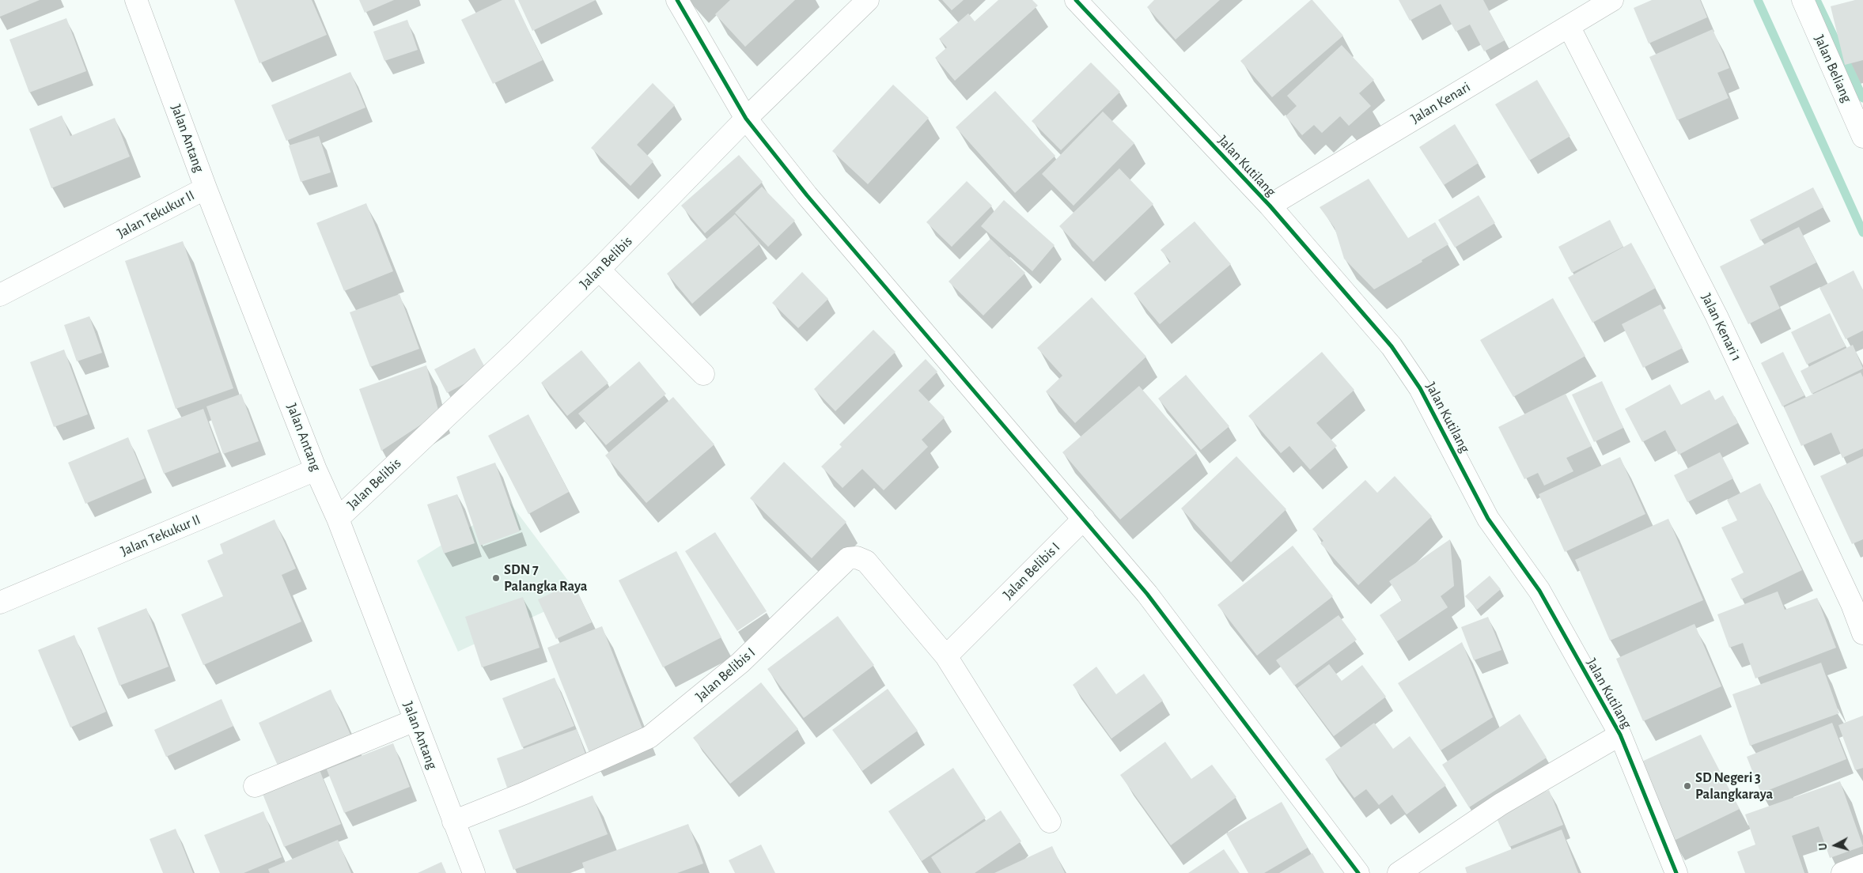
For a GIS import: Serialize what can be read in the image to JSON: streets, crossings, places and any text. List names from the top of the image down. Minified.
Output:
{"streets":{"street":["Jalan Beliang","Jalan Kenari","Jalan Antang","Jalan Kutilang","Jalan Tekukur II","Jalan Belibis","Jalan Kenari 1","Jalan Belibis I"]},"crossings":[["Jalan Kenari","Jalan Kutilang"],["Jalan Kenari","Jalan Kenari 1"],["Jalan Antang","Jalan Tekukur II"],["Jalan Antang","Jalan Belibis"],["Jalan Antang","Jalan Belibis I"]],"places":["SDN 7 Palangka Raya","SD Negeri 3 Palangkaraya"],"north":"left"}
